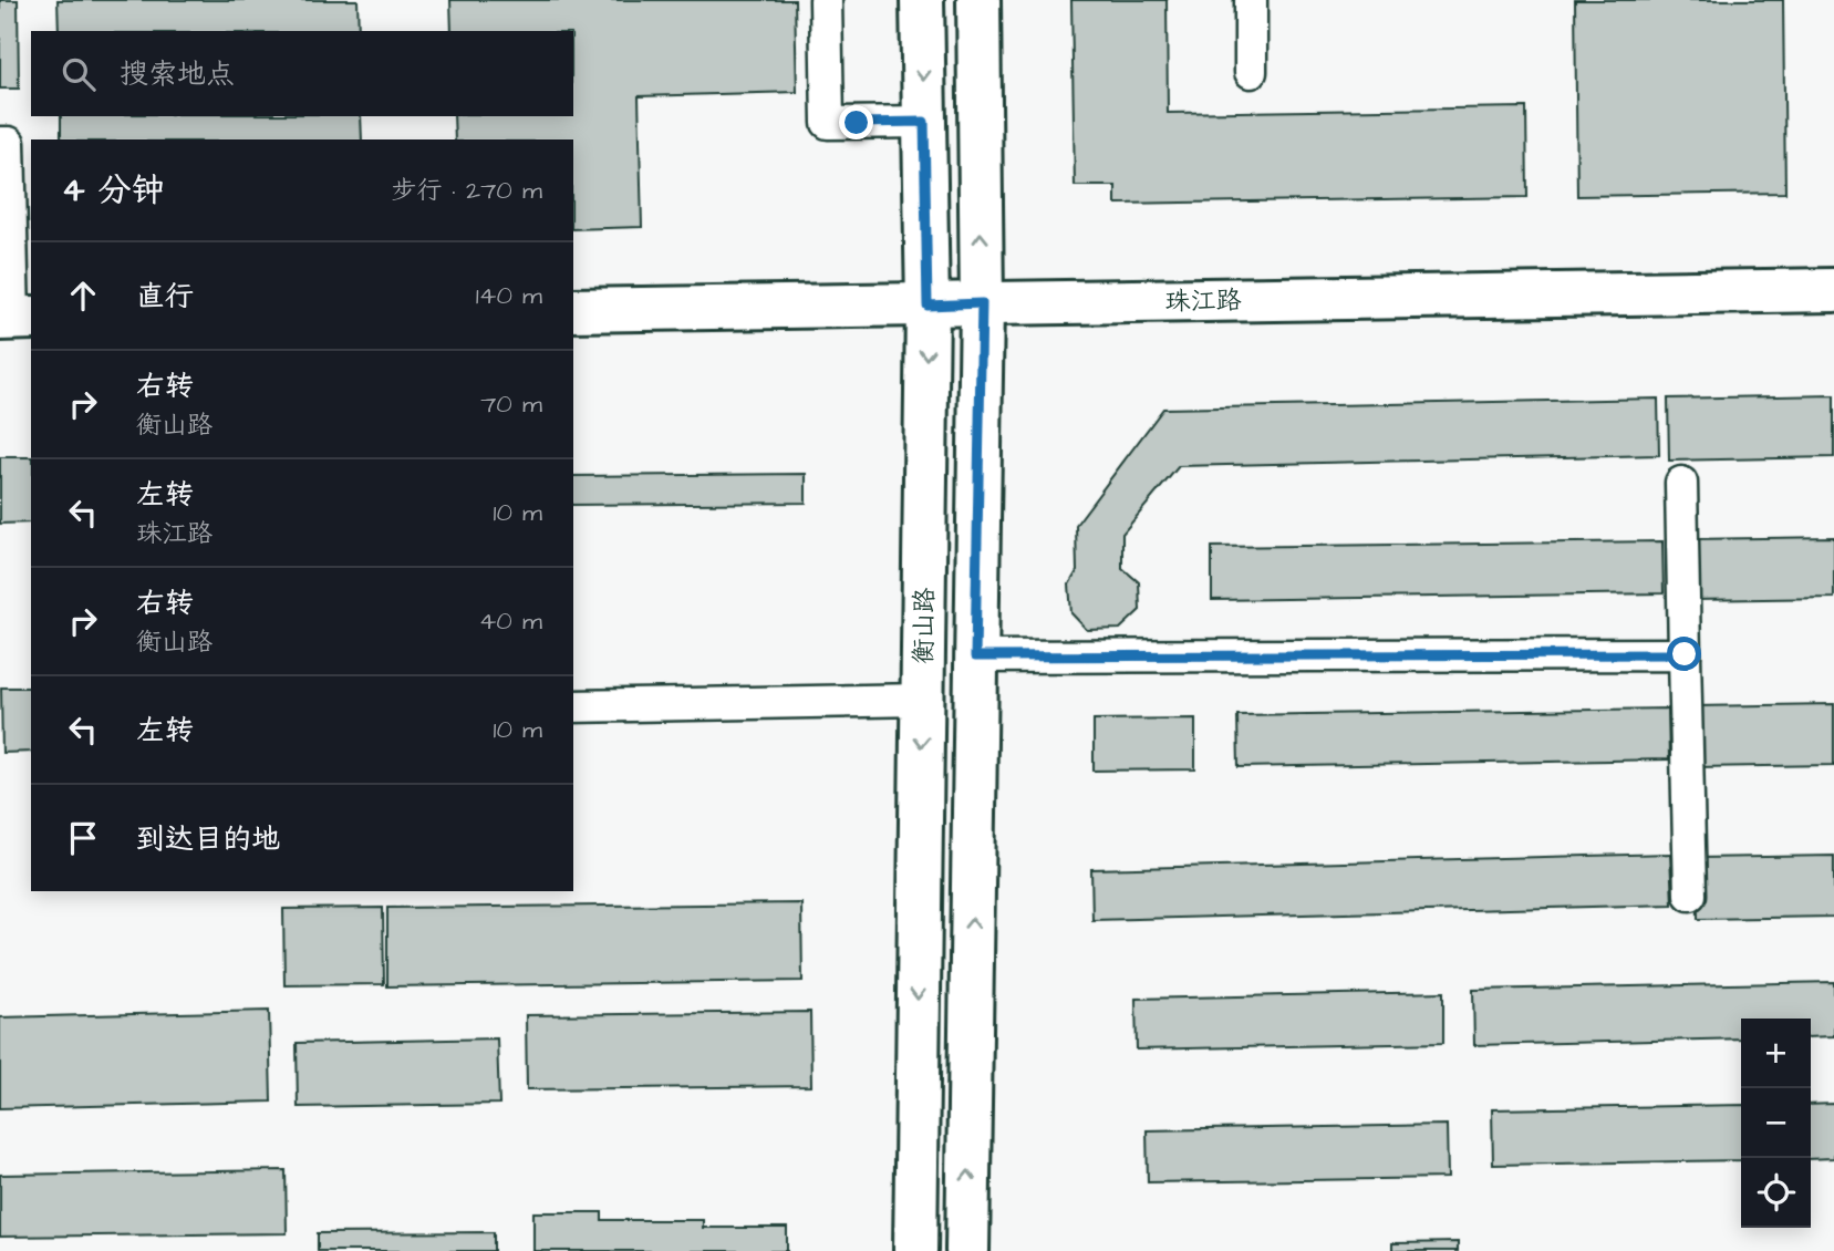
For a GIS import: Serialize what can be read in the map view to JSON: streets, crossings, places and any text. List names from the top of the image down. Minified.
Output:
{"streets":{"street":["珠江路","衡山路"]},"crossings":[["珠江路","衡山路"]],"page":{"search":"搜索地点","heading":["4 分钟","步行 · 270 m"],"list":[["直行","140 m"],["右转","衡山路","70 m"],["左转","珠江路","10 m"],["右转","衡山路","40 m"],["左转","10 m"],"到达目的地"],"map_buttons":["+","−"]}}
